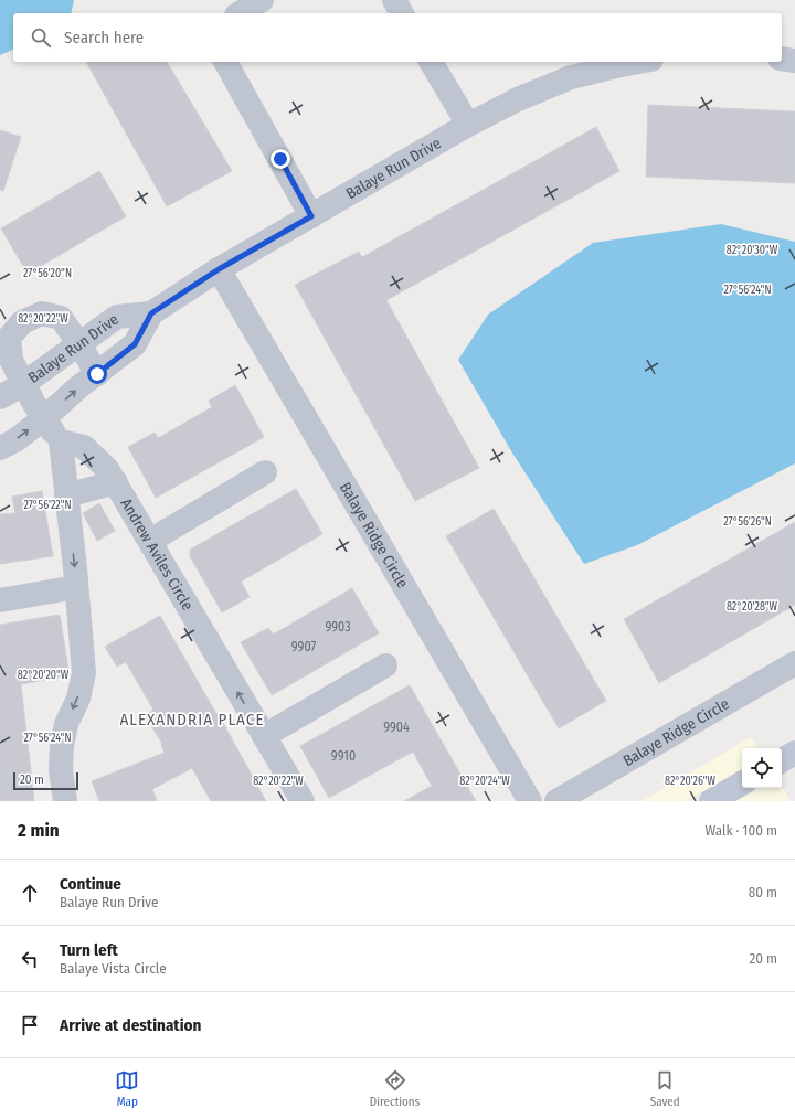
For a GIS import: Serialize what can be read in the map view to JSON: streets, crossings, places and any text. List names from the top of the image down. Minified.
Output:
{"streets":{"street":["Balaye Run Drive","Balaye Ridge Circle","Andrew Aviles Circle"]},"crossings":[["Balaye Run Drive","Balaye Ridge Circle"]],"one_way":["Andrew Aviles Circle"],"districts":["ALEXANDRIA PLACE"],"house_numbers":["9903","9907","9904","9910"],"scale_bar":"20 m","page":{"search":"Search here","scale":"20 m","heading":["2 min","Walk · 100 m"],"list":[["Continue","Balaye Run Drive","80 m"],["Turn left","Balaye Vista Circle","20 m"],"Arrive at destination"],"nav":["Map","Directions","Saved"]},"coordinates":["82°20'30\"W","27°56'20\"N","27°56'24\"N","82°20'22\"W","27°56'22\"N","27°56'26\"N","82°20'28\"W","82°20'20\"W","82°20'24\"W","82°20'26\"W"]}
